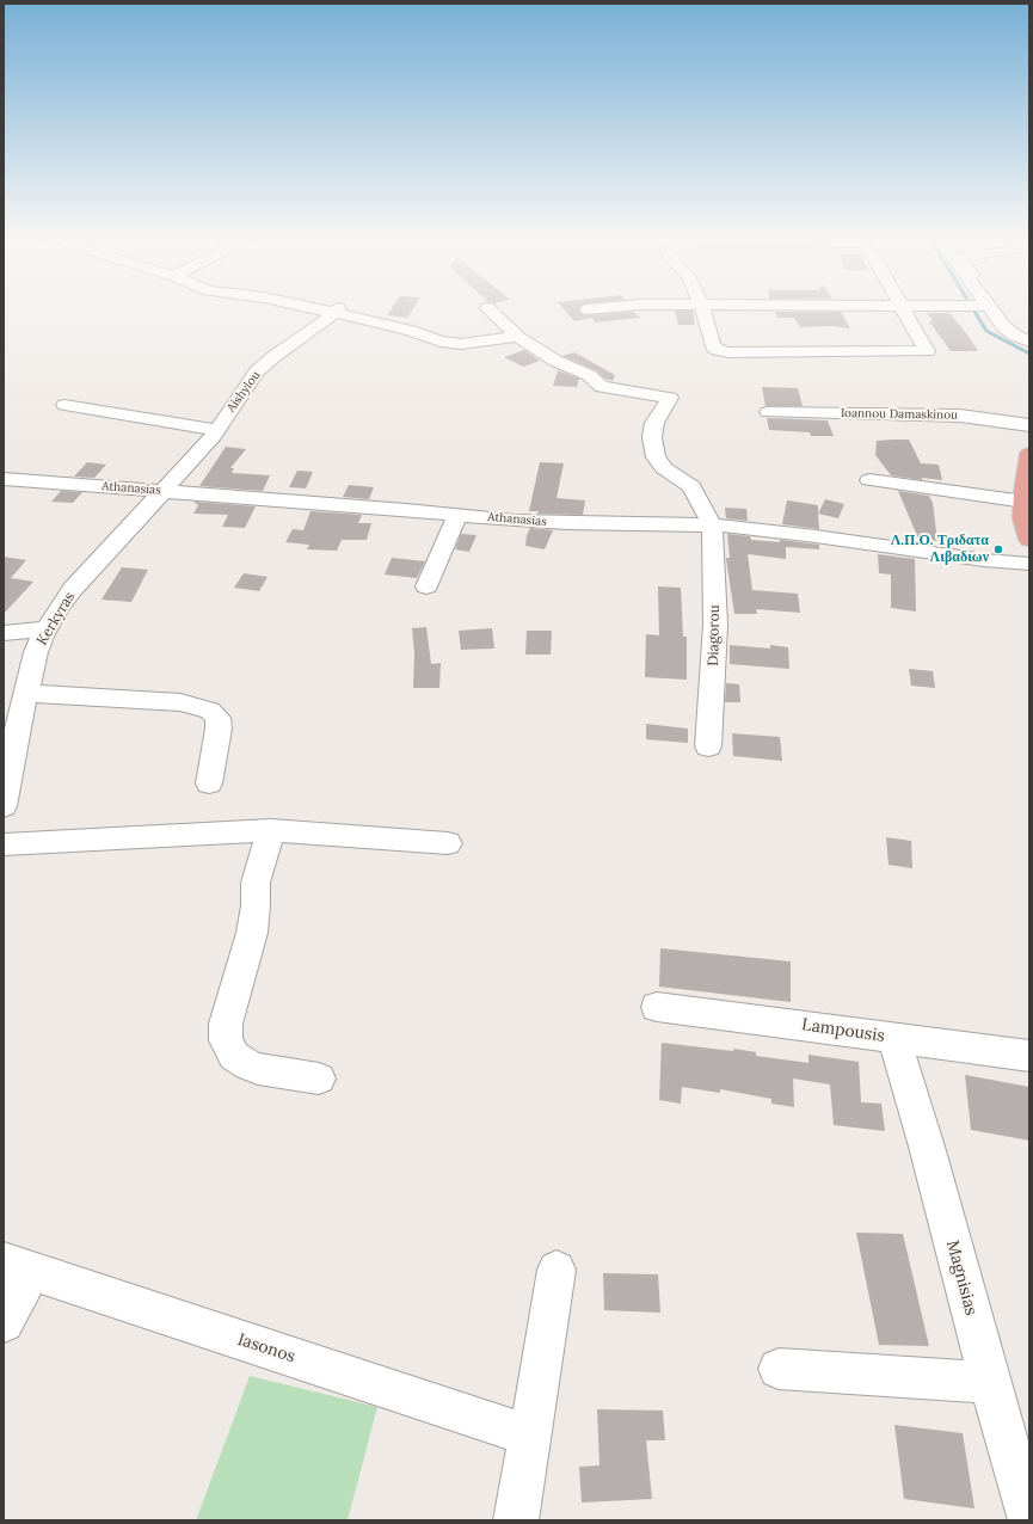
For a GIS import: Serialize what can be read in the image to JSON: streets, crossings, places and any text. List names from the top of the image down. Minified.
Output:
{"streets":{"street":["Aishylou","Ioannou Damaskinou","Athanasias","Kerkyras","Diagorou","Lampousis","Magnisias","Iasonos"]},"crossings":[["Aishylou","Athanasias"],["Aishylou","Kerkyras"],["Athanasias","Kerkyras"],["Athanasias","Diagorou"],["Lampousis","Magnisias"]],"places":["Λ.Π.Ο. Τριδατα Λιβαδιων"]}
